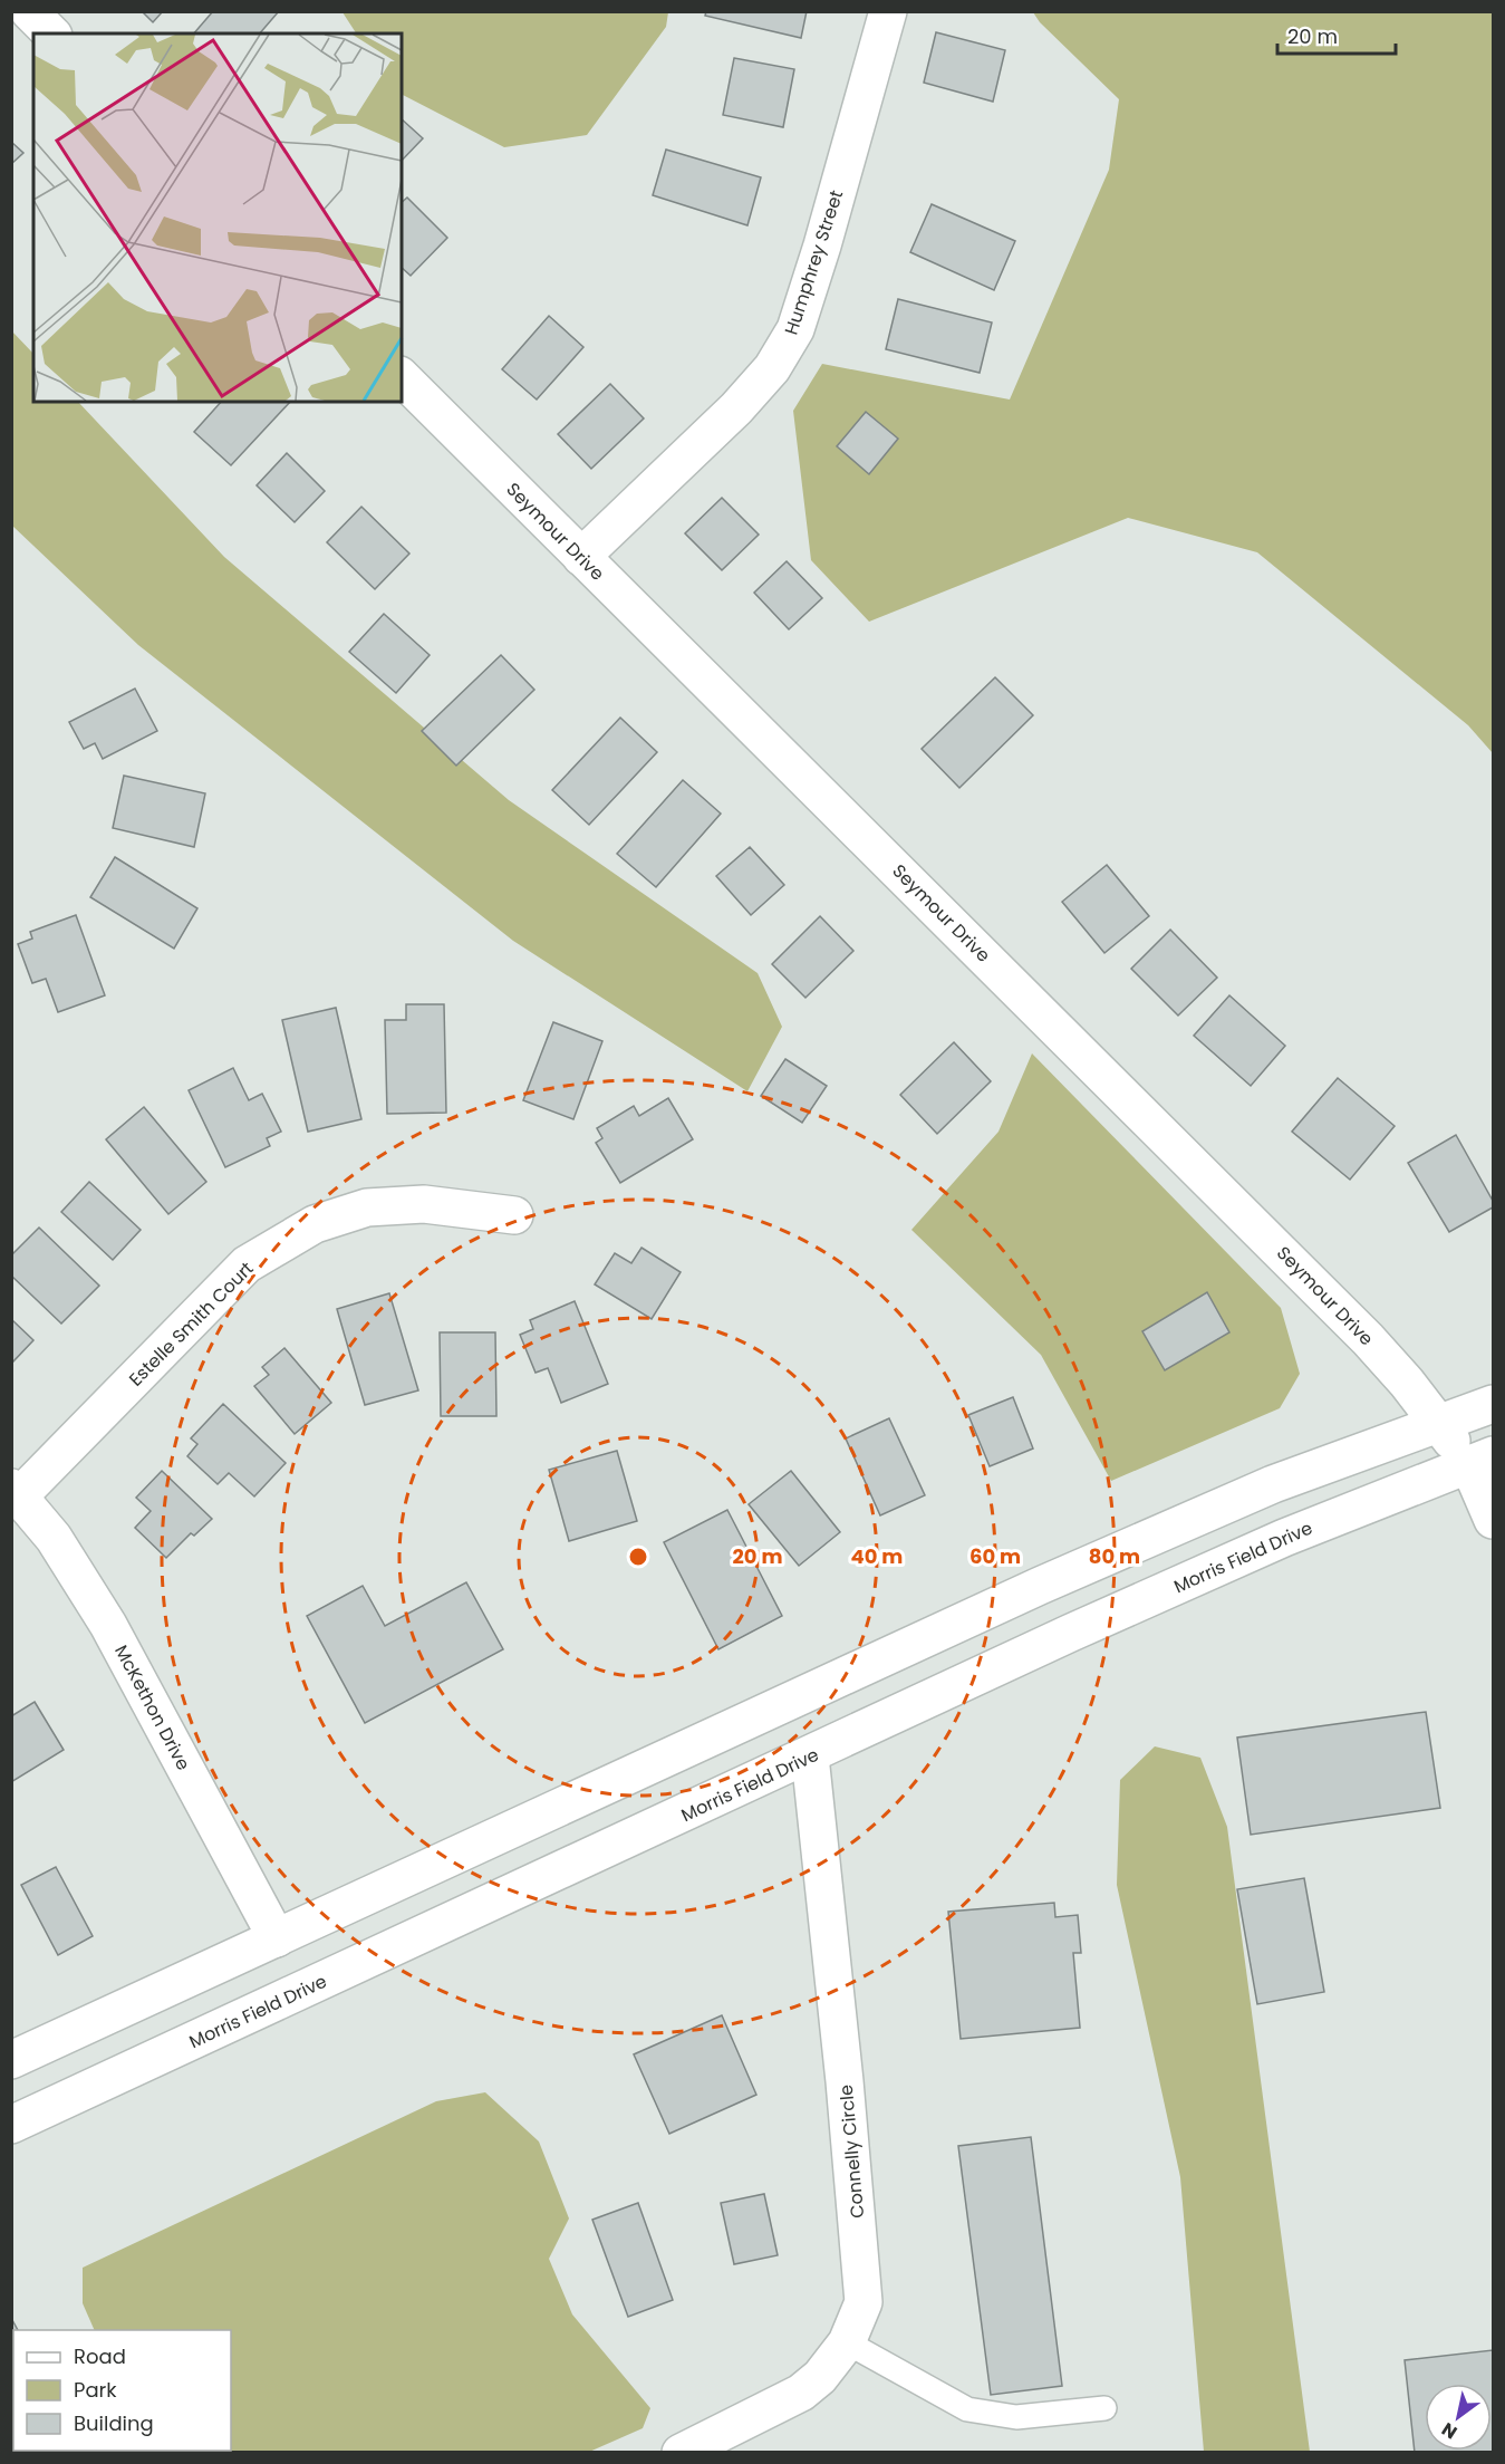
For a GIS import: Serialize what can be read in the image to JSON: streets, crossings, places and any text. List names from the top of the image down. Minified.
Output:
{"streets":{"street":["Humphrey Street","Seymour Drive","Estelle Smith Court","Morris Field Drive","McKethon Drive","Connelly Circle"]},"crossings":[["Humphrey Street","Seymour Drive"],["Seymour Drive","Morris Field Drive"],["Estelle Smith Court","McKethon Drive"],["Morris Field Drive","Connelly Circle"]],"legend":["Road","Park","Building"],"scale_bar":"20 m","north":"bottom left","rings":["20 m","40 m","60 m","80 m"]}
